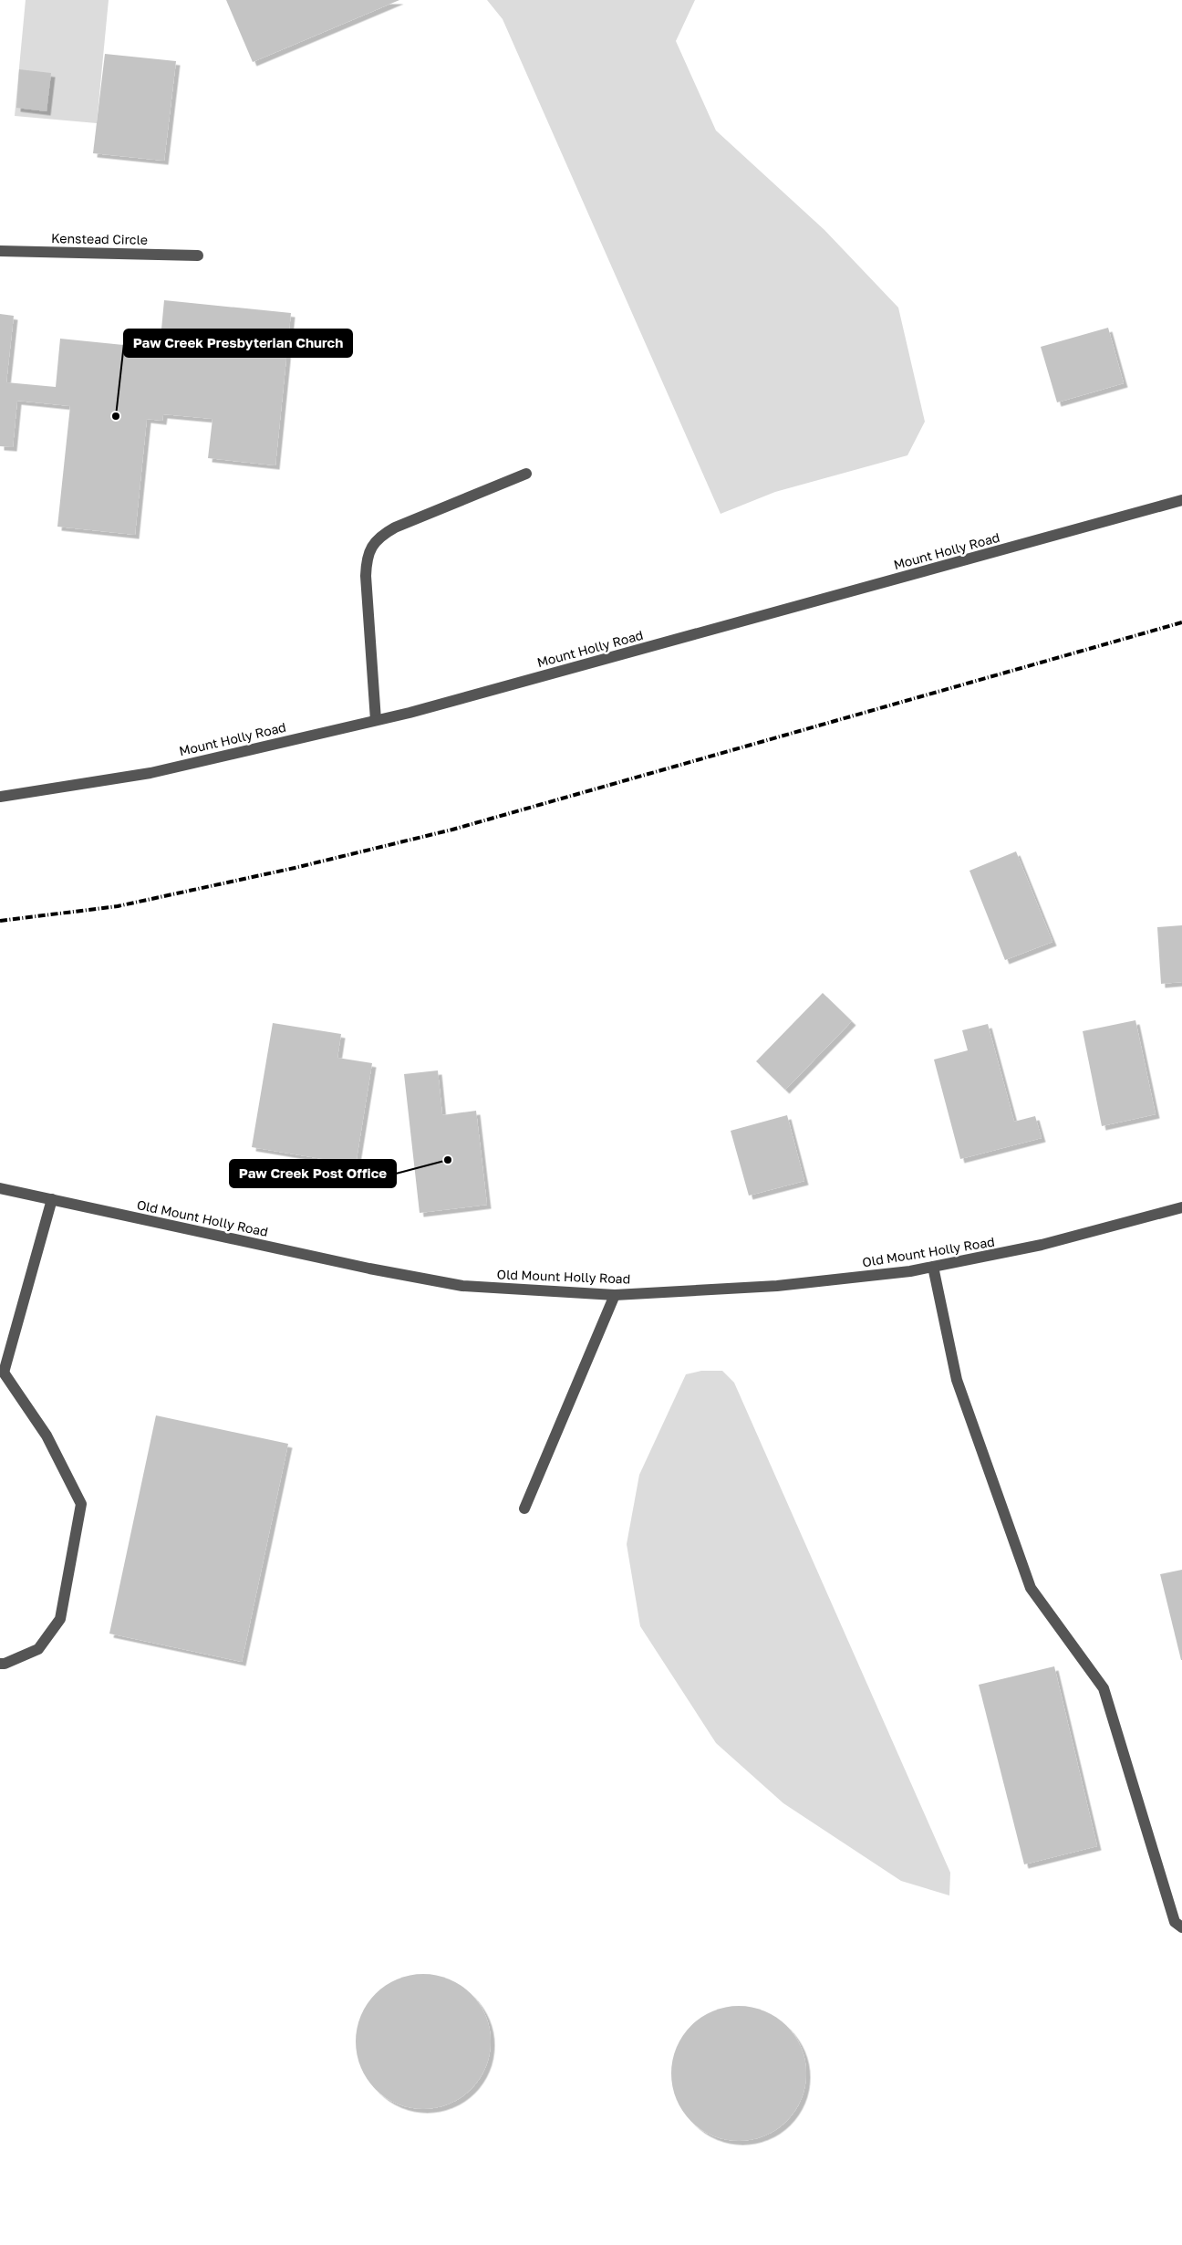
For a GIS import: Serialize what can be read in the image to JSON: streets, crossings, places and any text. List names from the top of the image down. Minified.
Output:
{"streets":{"street":["Kenstead Circle","Mount Holly Road","Old Mount Holly Road"]},"places":["Paw Creek Presbyterian Church","Paw Creek Post Office"]}
